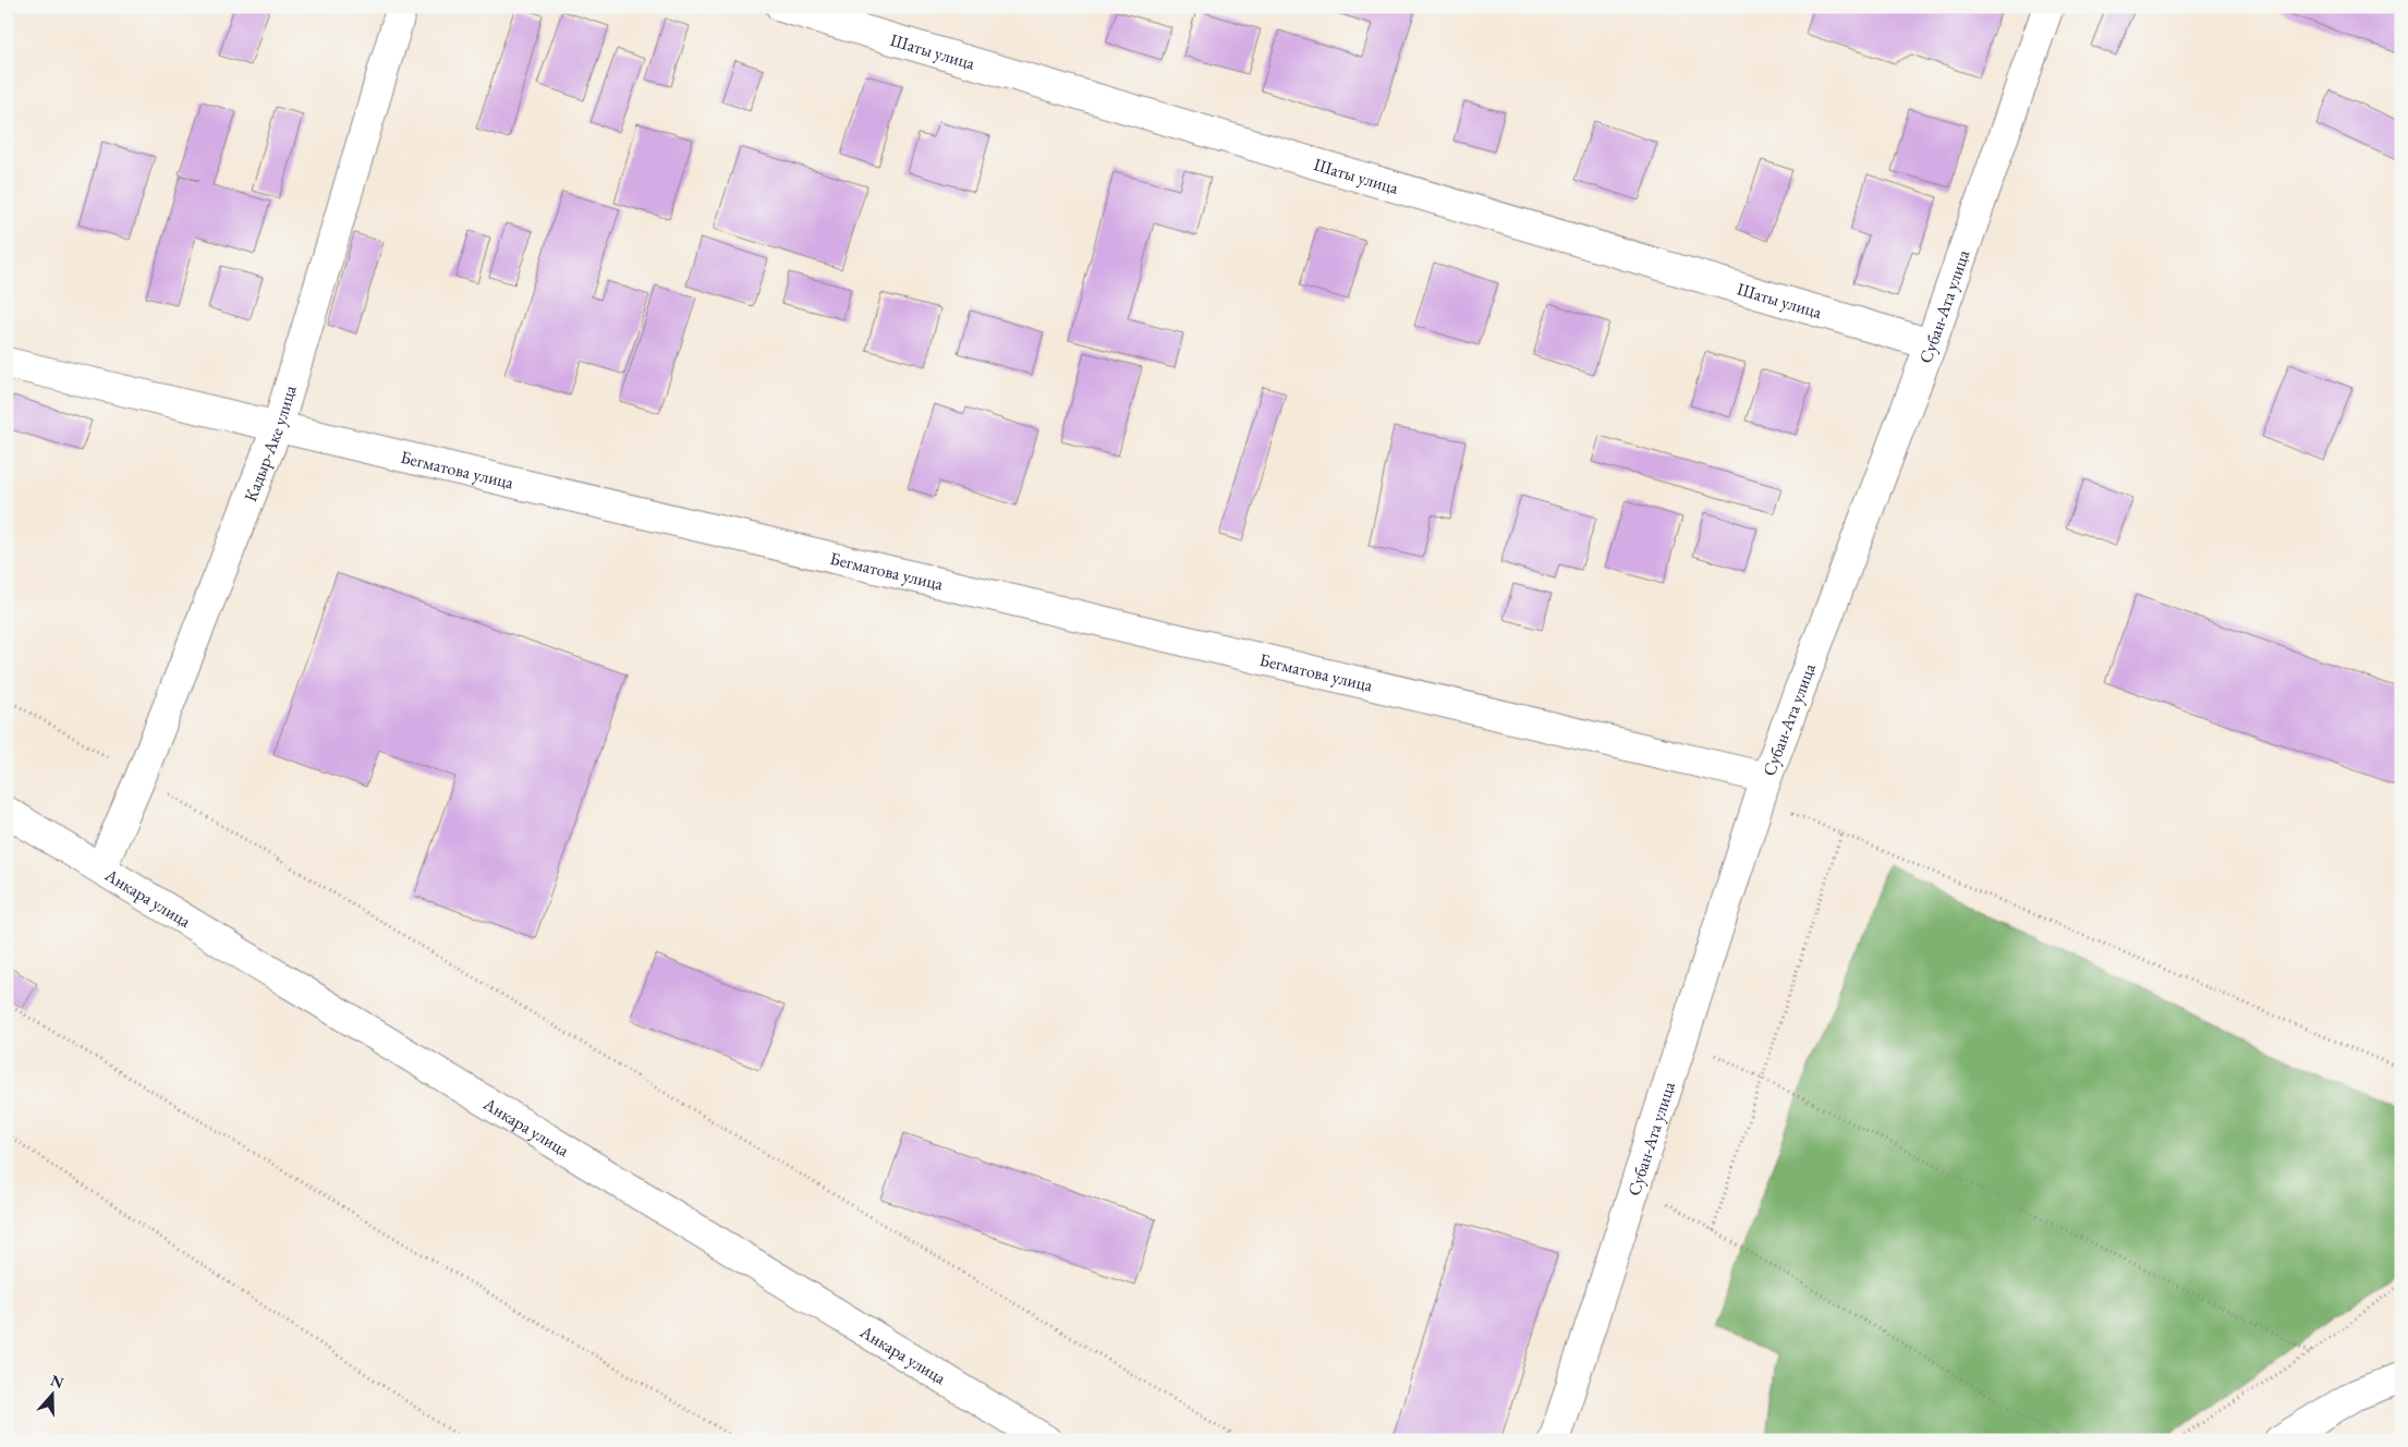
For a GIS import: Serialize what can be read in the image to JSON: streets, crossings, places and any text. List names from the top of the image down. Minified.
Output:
{"streets":{"street":["Шаты улица","Субан-Ата улица","Кадыр-Аке улица","Бегматова улица","Анкара улица"]},"crossings":[["Шаты улица","Субан-Ата улица"],["Субан-Ата улица","Бегматова улица"],["Кадыр-Аке улица","Бегматова улица"],["Кадыр-Аке улица","Анкара улица"]],"north":"top"}
